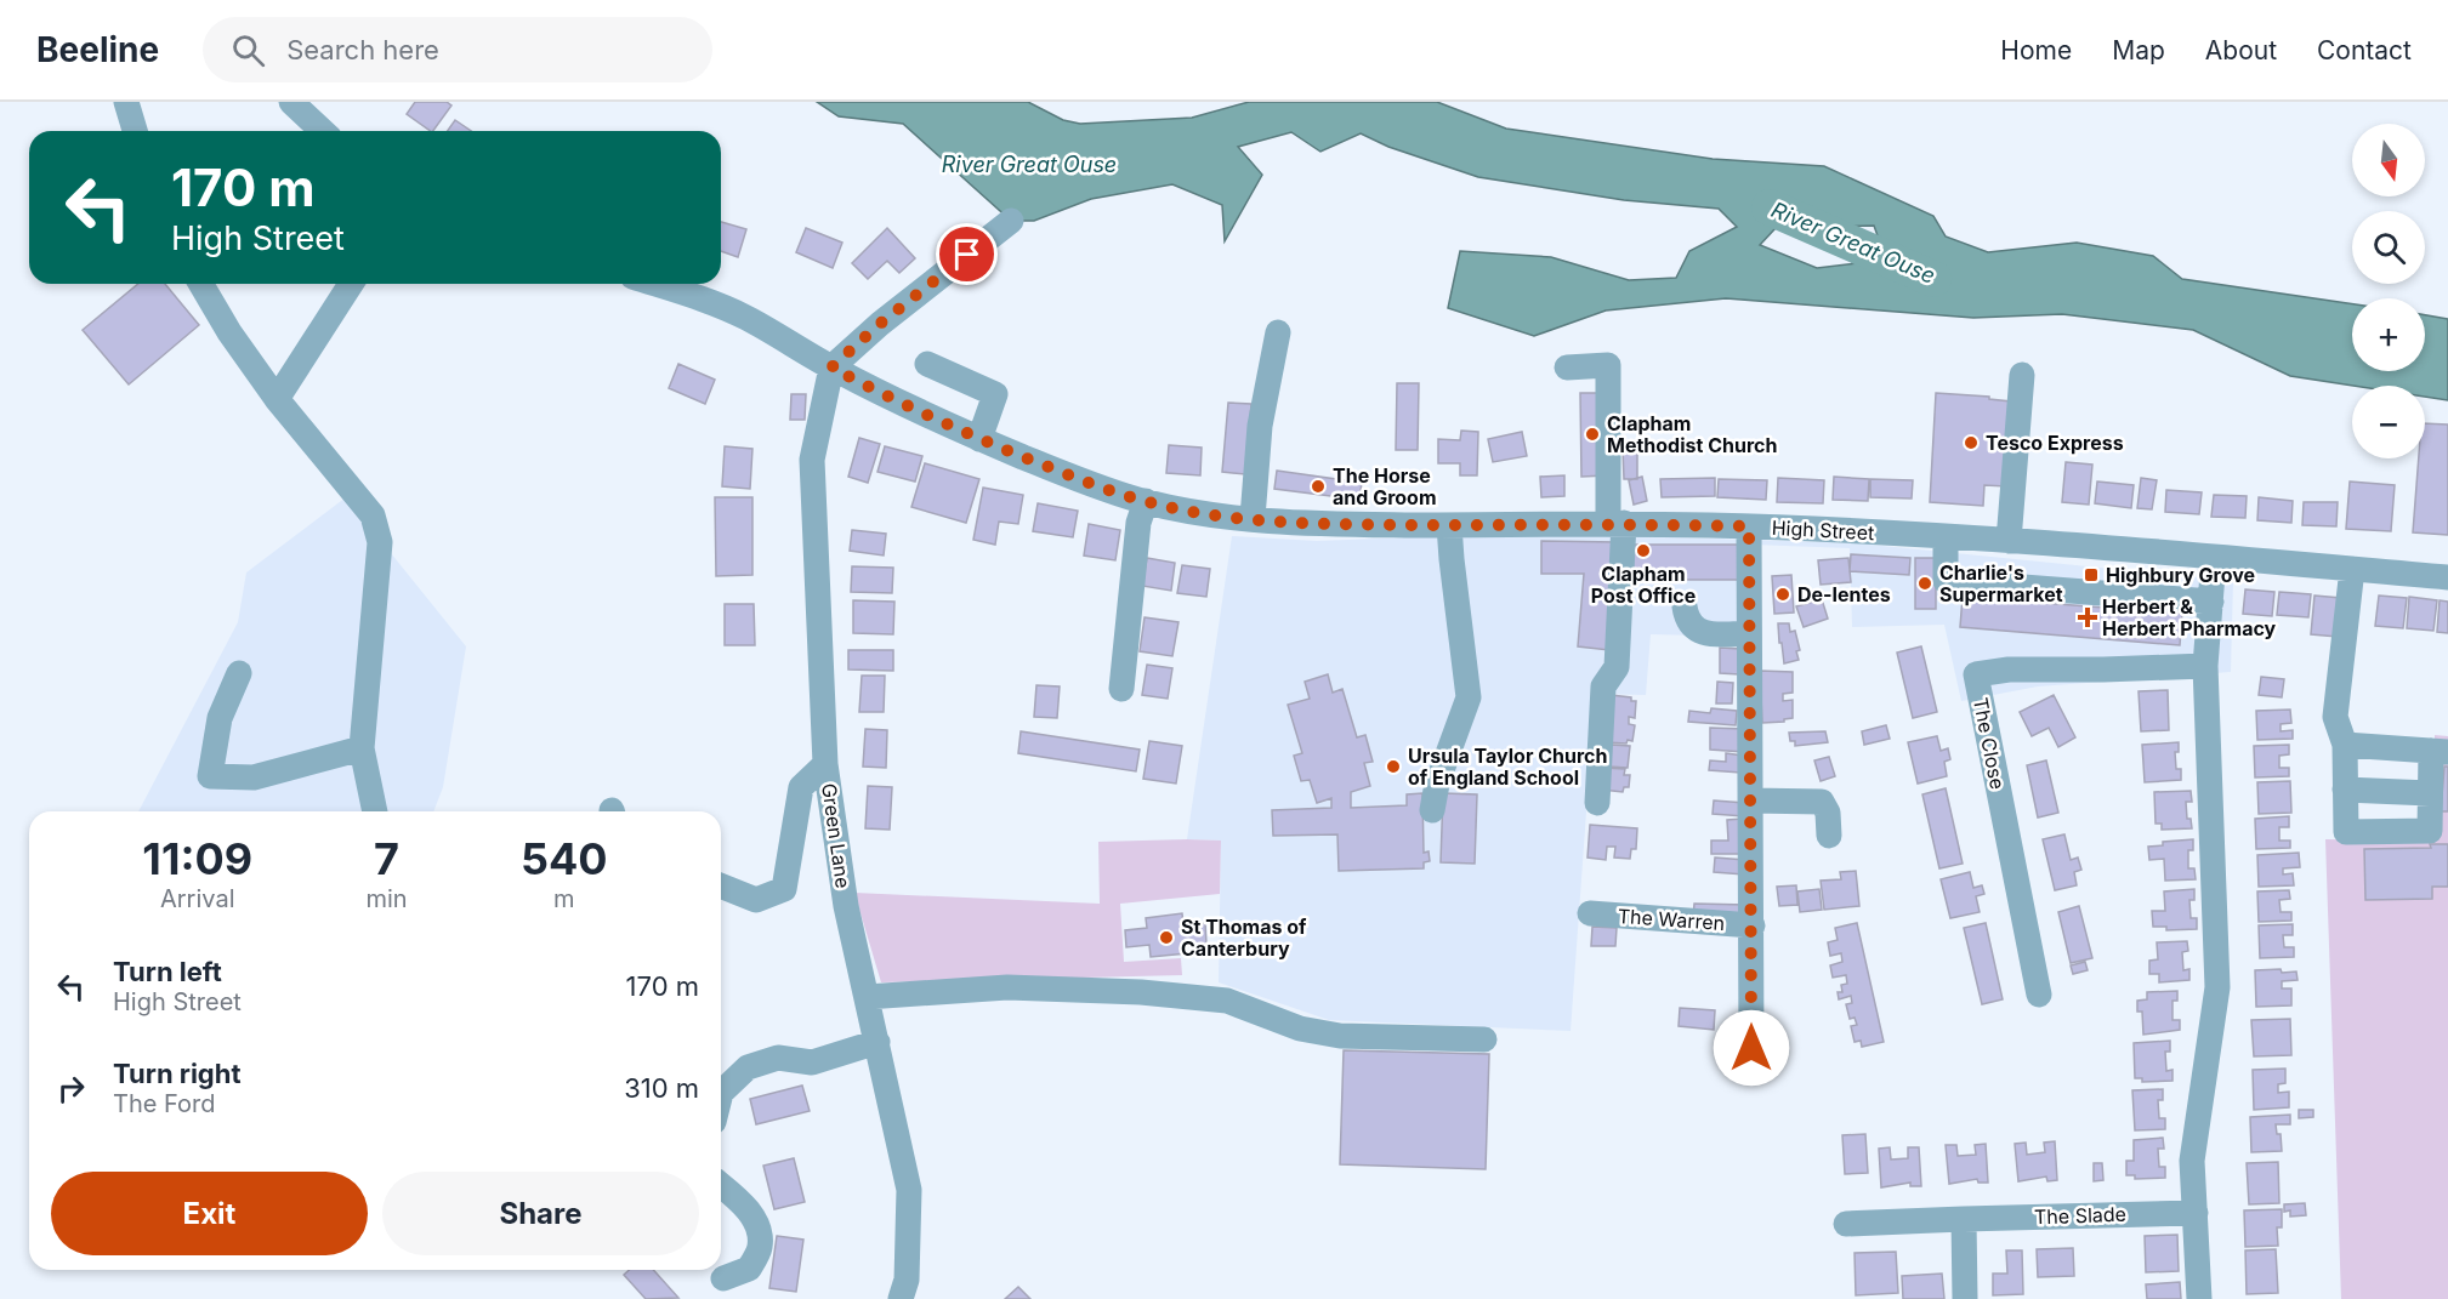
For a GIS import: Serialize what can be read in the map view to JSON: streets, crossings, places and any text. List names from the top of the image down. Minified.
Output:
{"streets":{"street":["High Street","The Close","Green Lane","The Warren","The Slade"]},"crossings":[["High Street","Green Lane"],["High Street","The Warren"]],"water":["River Great Ouse"],"places":{"other":["Clapham Methodist Church","Tesco Express","The Horse and Groom","Clapham Post Office","Charlie's Supermarket","De-Ientes","Ursula Taylor Church of England School","St Thomas of Canterbury"],"transit":["Highbury Grove"],"health":["Herbert & Herbert Pharmacy"]},"north":"bottom","page":{"header":"Beeline","search":"Search here","nav":["Home","Map","About","Contact"],"map_buttons":["+","−"],"turn":["170 m","High Street"],"eta":["11:09","Arrival","7","min","540","m"],"list":[{"name":"Turn left","note":"High Street","value":"170 m"},{"name":"Turn right","note":"The Ford","value":"310 m"}],"buttons":["Exit","Share"]}}
